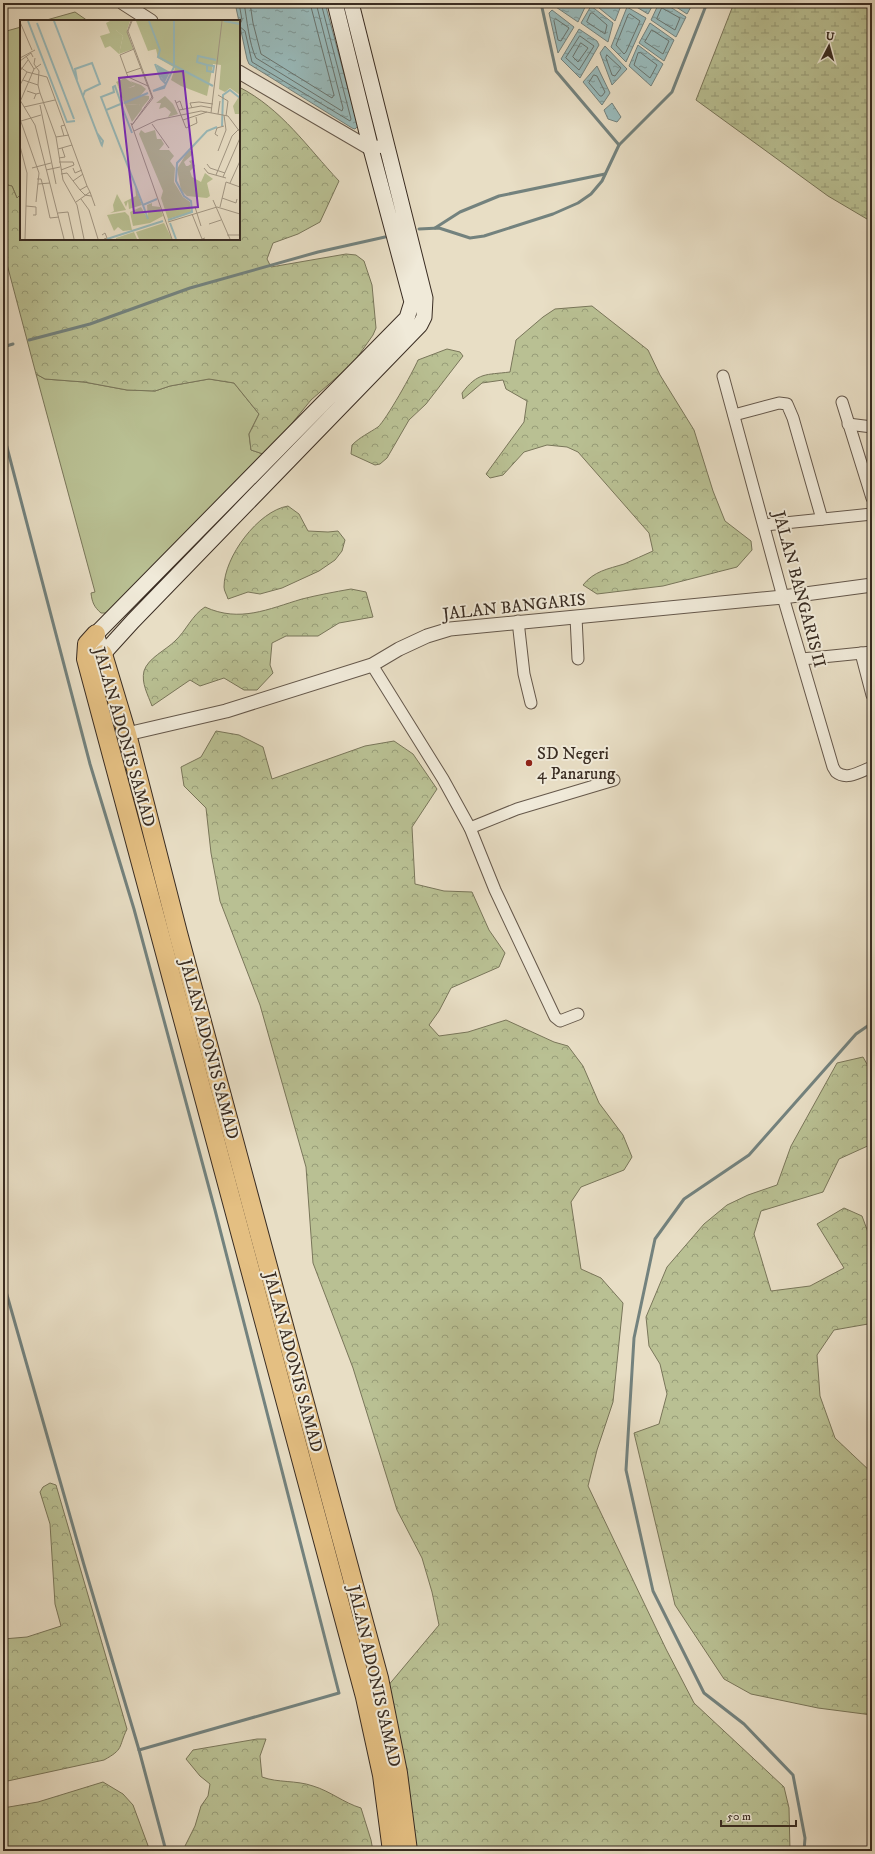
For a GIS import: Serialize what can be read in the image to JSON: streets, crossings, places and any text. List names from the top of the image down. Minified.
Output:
{"streets":{"highway":["JALAN ADONIS SAMAD"],"street":["JALAN BANGARIS II","JALAN BANGARIS"]},"crossings":[["JALAN BANGARIS II","JALAN BANGARIS"],["JALAN BANGARIS","JALAN ADONIS SAMAD"]],"places":["SD Negeri 4 Panarung"],"scale_bar":"50 m","north":"top"}
